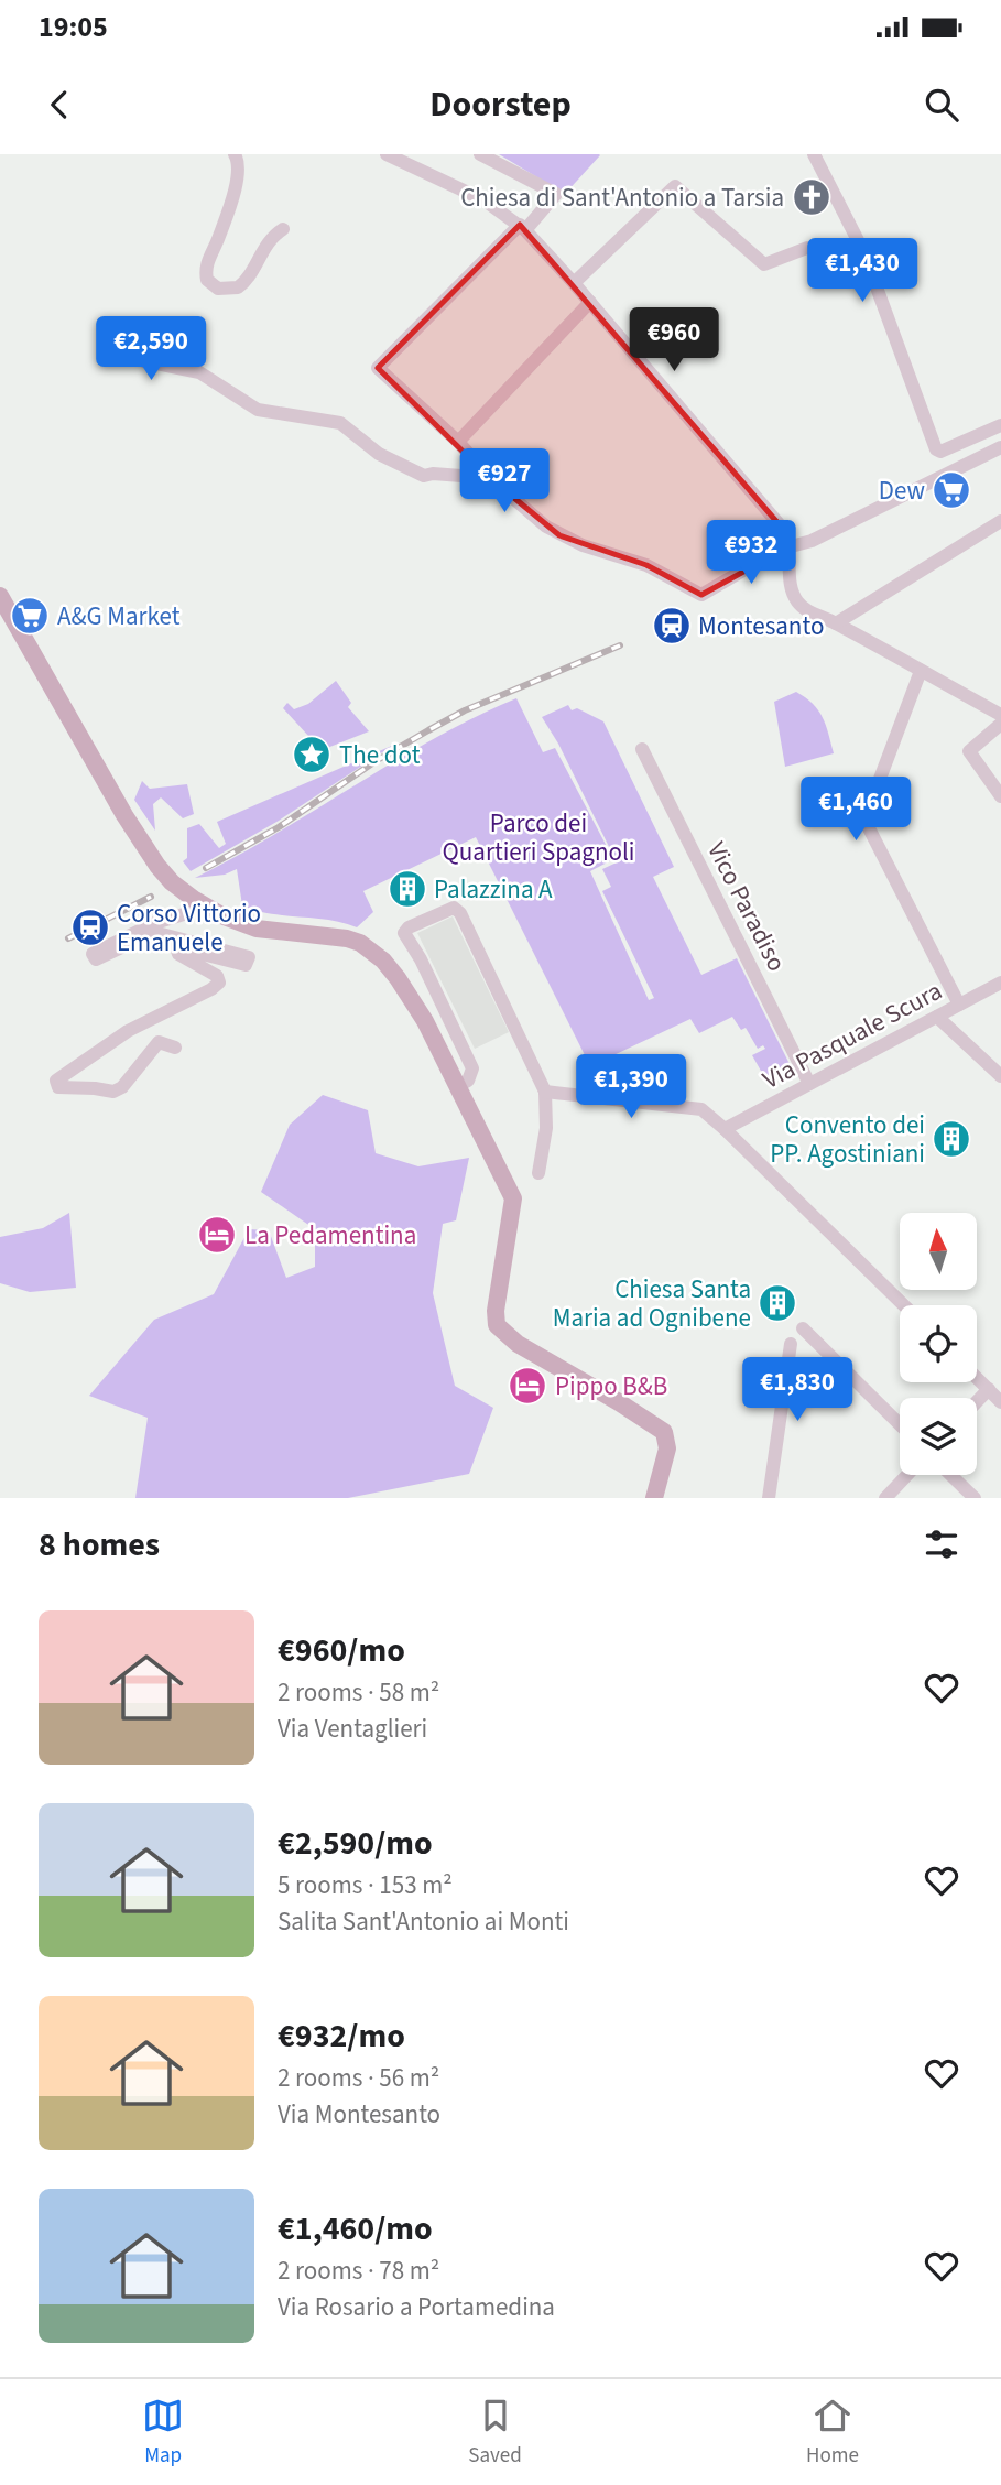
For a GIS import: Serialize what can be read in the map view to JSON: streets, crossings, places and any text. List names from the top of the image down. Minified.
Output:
{"streets":{"street":["Vico Paradiso","Via Pasquale Scura"]},"crossings":[["Vico Paradiso","Via Pasquale Scura"]],"parks":["Parco dei Quartieri Spagnoli"],"places":{"church":["Chiesa di Sant'Antonio a Tarsia"],"supermarket":["Dew","A&G Market"],"station":["Montesanto","Corso Vittorio Emanuele"],"place":["The dot"],"building":["Palazzina A","Convento dei PP. Agostiniani","Chiesa Santa Maria ad Ognibene"],"hotel":["La Pedamentina","Pippo B&B"]},"north":"top","page":{"status":"19:05","header":"Doorstep","price":["€1,430","€960","€2,590","€927","€932","€1,460","€1,390","€1,830"],"heading":"8 homes","list":[{"name":"€960/mo","note":"2 rooms · 58 m² · Via Ventaglieri"},{"name":"€2,590/mo","note":"5 rooms · 153 m² · Salita Sant'Antonio ai Monti"},{"name":"€932/mo","note":"2 rooms · 56 m² · Via Montesanto"},{"name":"€1,460/mo","note":"2 rooms · 78 m² · Via Rosario a Portamedina"}],"tabs":["Map","Saved","Home"]}}
